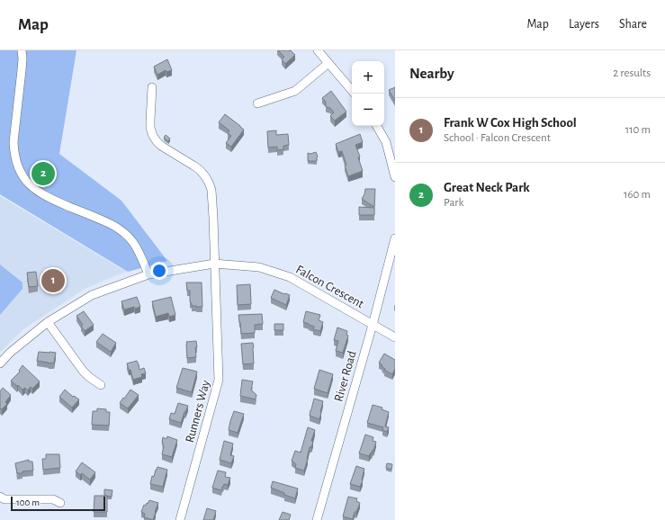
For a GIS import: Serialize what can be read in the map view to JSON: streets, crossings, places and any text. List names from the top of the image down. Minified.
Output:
{"streets":{"street":["Falcon Crescent","River Road","Runners Way"]},"crossings":[["Falcon Crescent","River Road"],["Falcon Crescent","Runners Way"]],"scale_bar":"100 m","page":{"header":"Map","nav":["Map","Layers","Share"],"heading":["Nearby","2 results"],"map_buttons":["+","−"],"list":[{"mark":"1","name":"Frank W Cox High School","note":"School · Falcon Crescent","value":"110 m"},{"mark":"2","name":"Great Neck Park","note":"Park","value":"160 m"}],"pins":["2","1"],"scale":"100 m"}}
